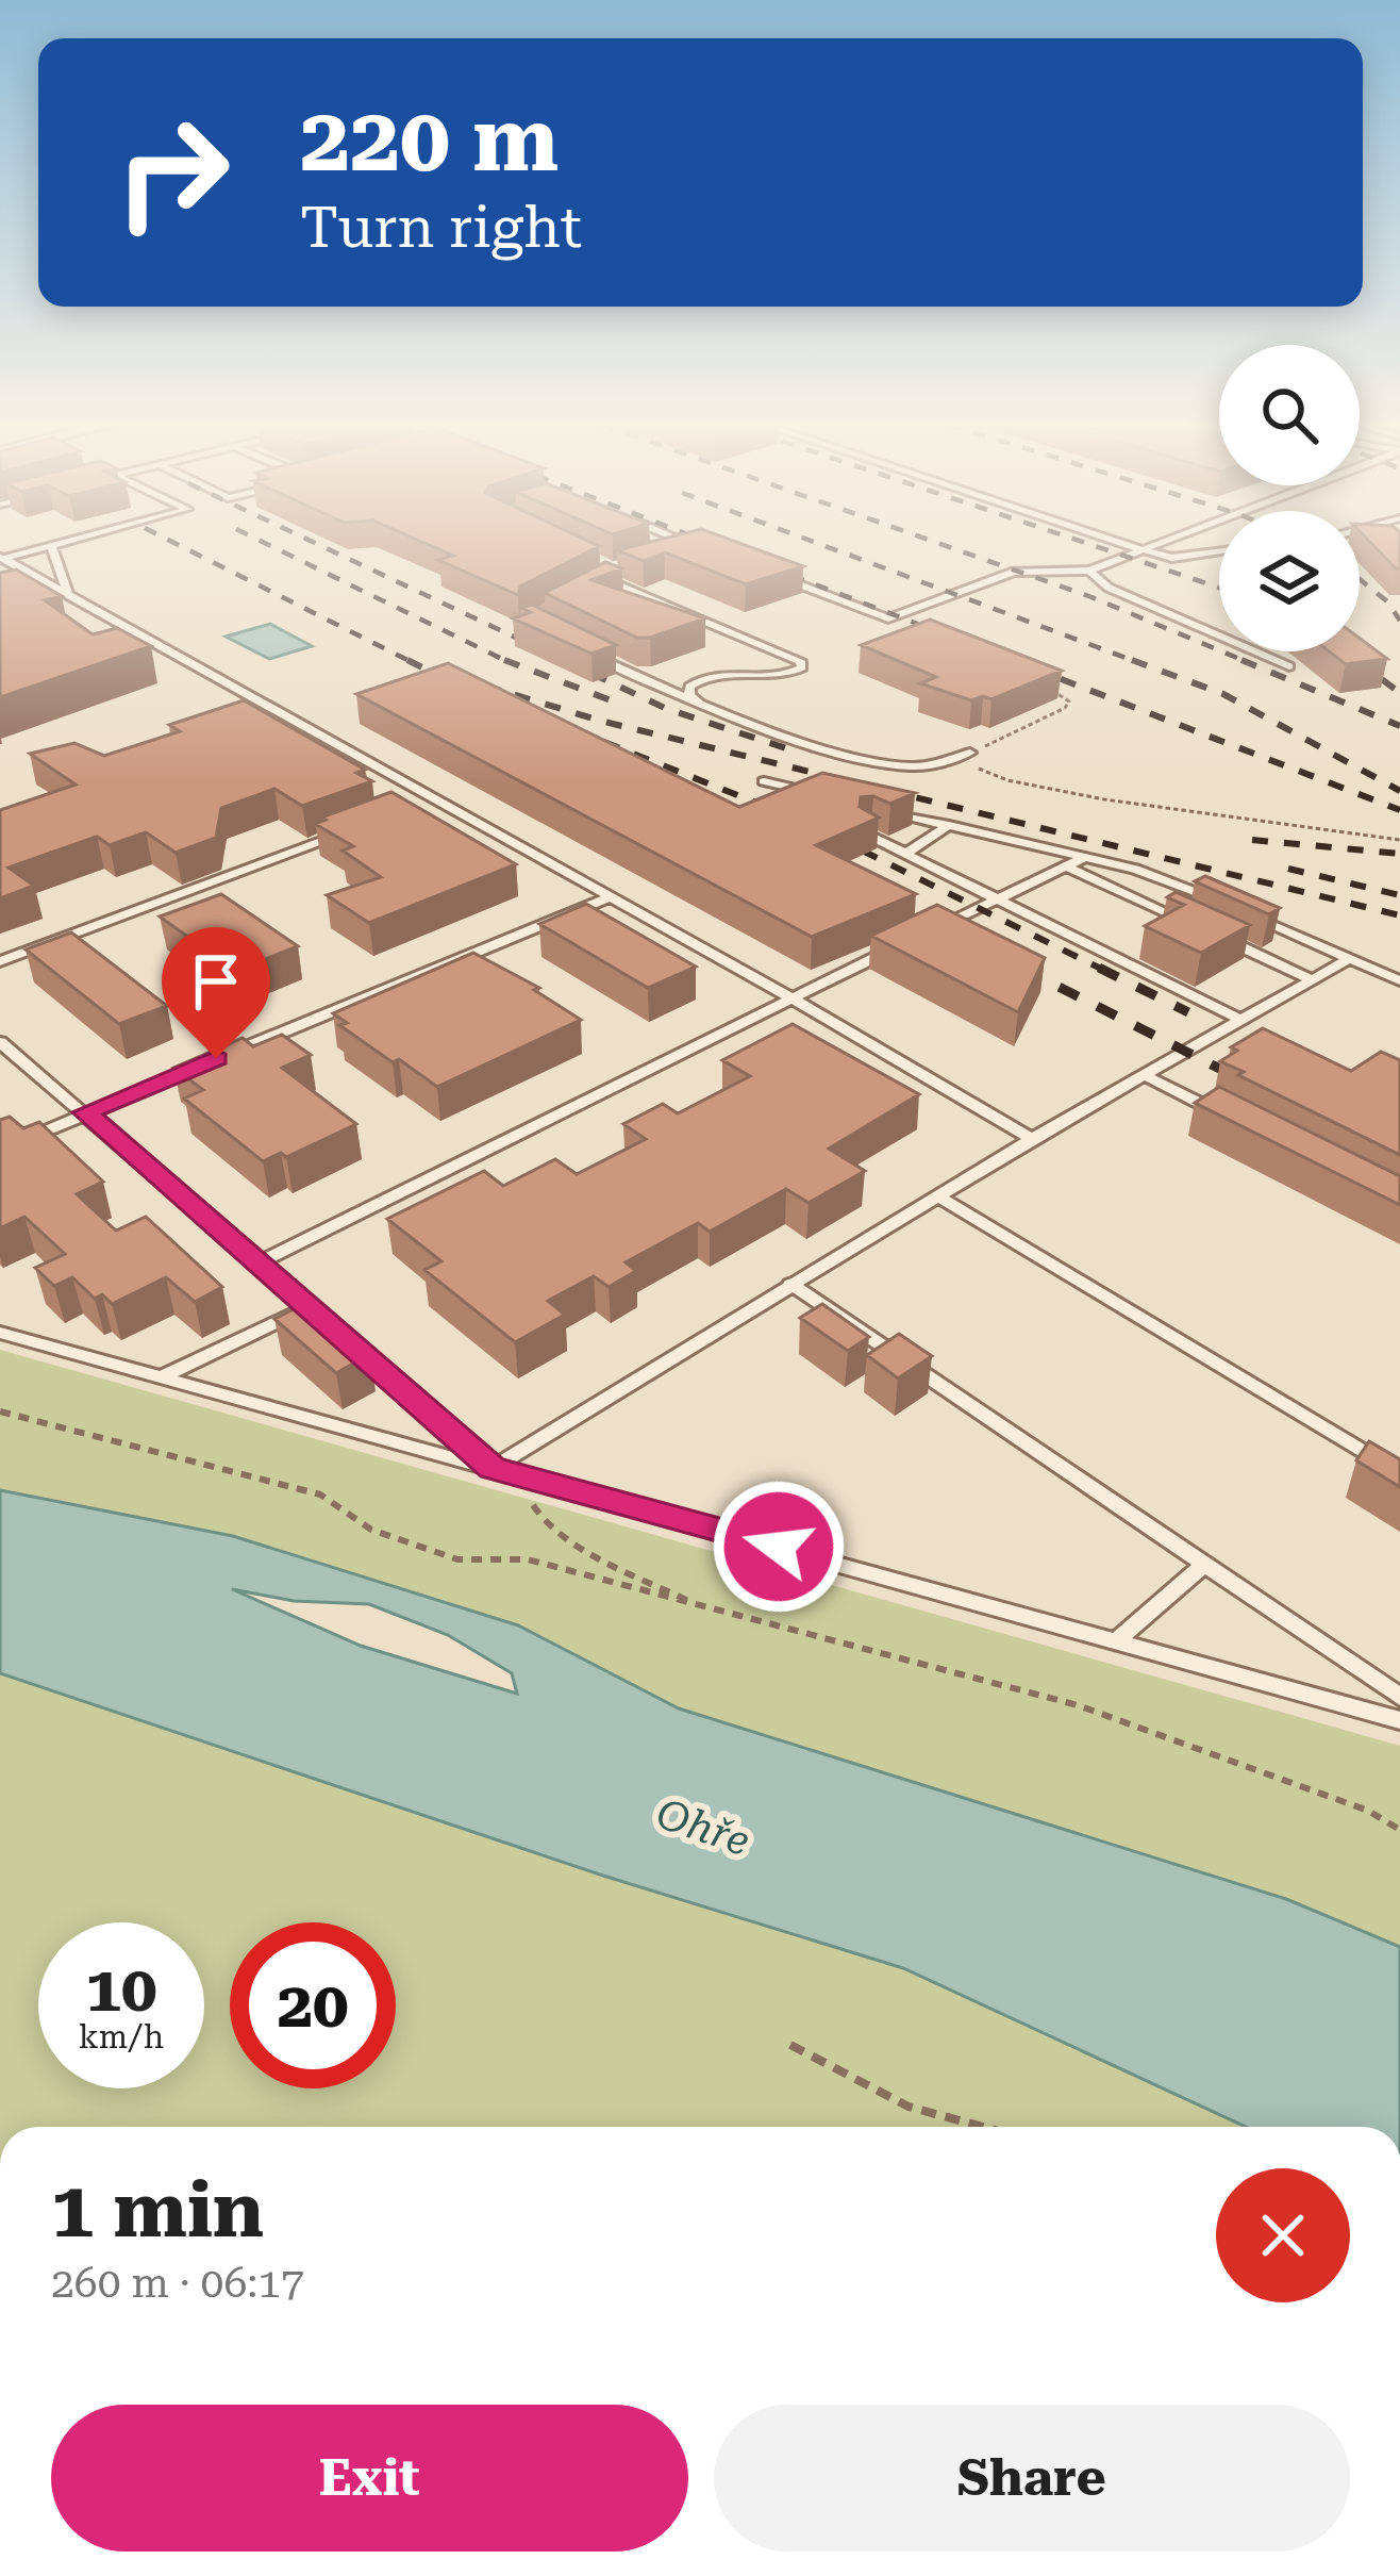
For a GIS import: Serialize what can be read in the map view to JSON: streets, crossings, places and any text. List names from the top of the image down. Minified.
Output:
{"water":["Ohře"],"page":{"turn":["220 m","Turn right"],"speed":"10 km/h","limit":"20","heading":["1 min","260 m · 06:17"],"buttons":["Exit","Share"]}}
